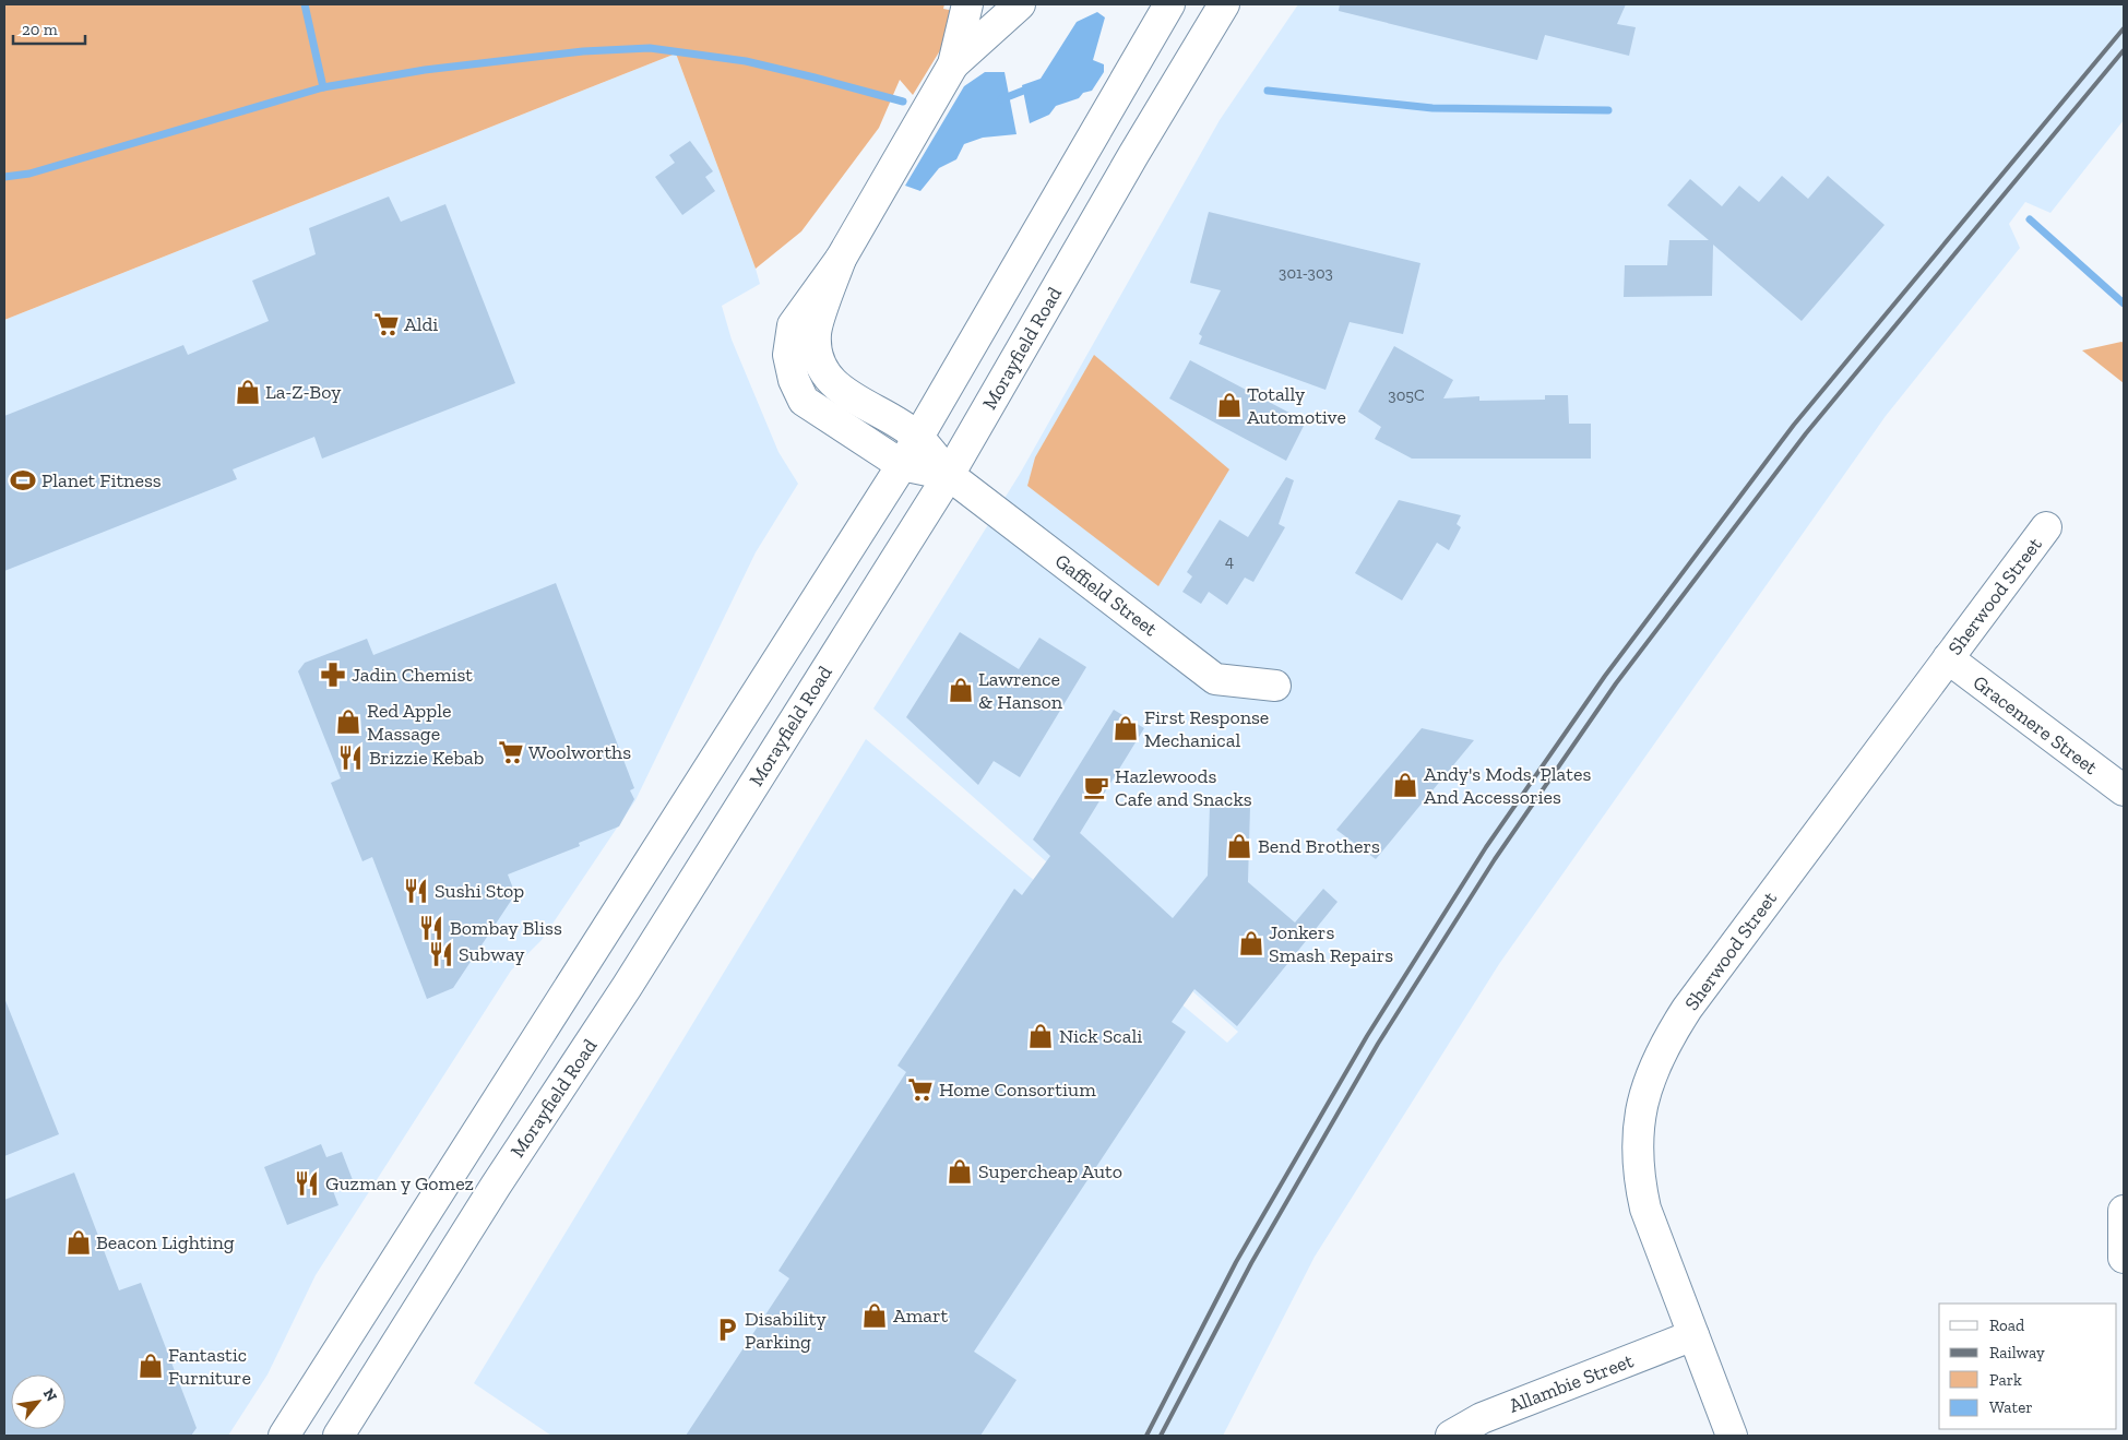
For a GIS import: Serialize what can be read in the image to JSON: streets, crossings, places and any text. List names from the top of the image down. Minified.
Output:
{"streets":{"main road":["Morayfield Road","Gaffield Street","Sherwood Street","Gracemere Street","Allambie Street"]},"crossings":[["Morayfield Road","Gaffield Street"],["Sherwood Street","Gracemere Street"],["Sherwood Street","Allambie Street"]],"places":{"supermarket":["Aldi","Woolworths","Home Consortium"],"shop":["La-Z-Boy","Totally Automotive","Lawrence & Hanson","Red Apple Massage","First Response Mechanical","Andy's Mods, Plates And Accessories","Bend Brothers","Jonkers Smash Repairs","Nick Scali","Supercheap Auto","Beacon Lighting","Amart","Fantastic Furniture"],"sports":["Planet Fitness"],"pharmacy":["Jadin Chemist"],"restaurant":["Brizzie Kebab","Sushi Stop","Bombay Bliss","Subway","Guzman y Gomez"],"cafe":["Hazlewoods Cafe and Snacks"],"parking":["Disability Parking"]},"house_numbers":["301-303","305C","4"],"legend":["Road","Railway","Park","Water"],"scale_bar":"20 m","north":"top right"}
